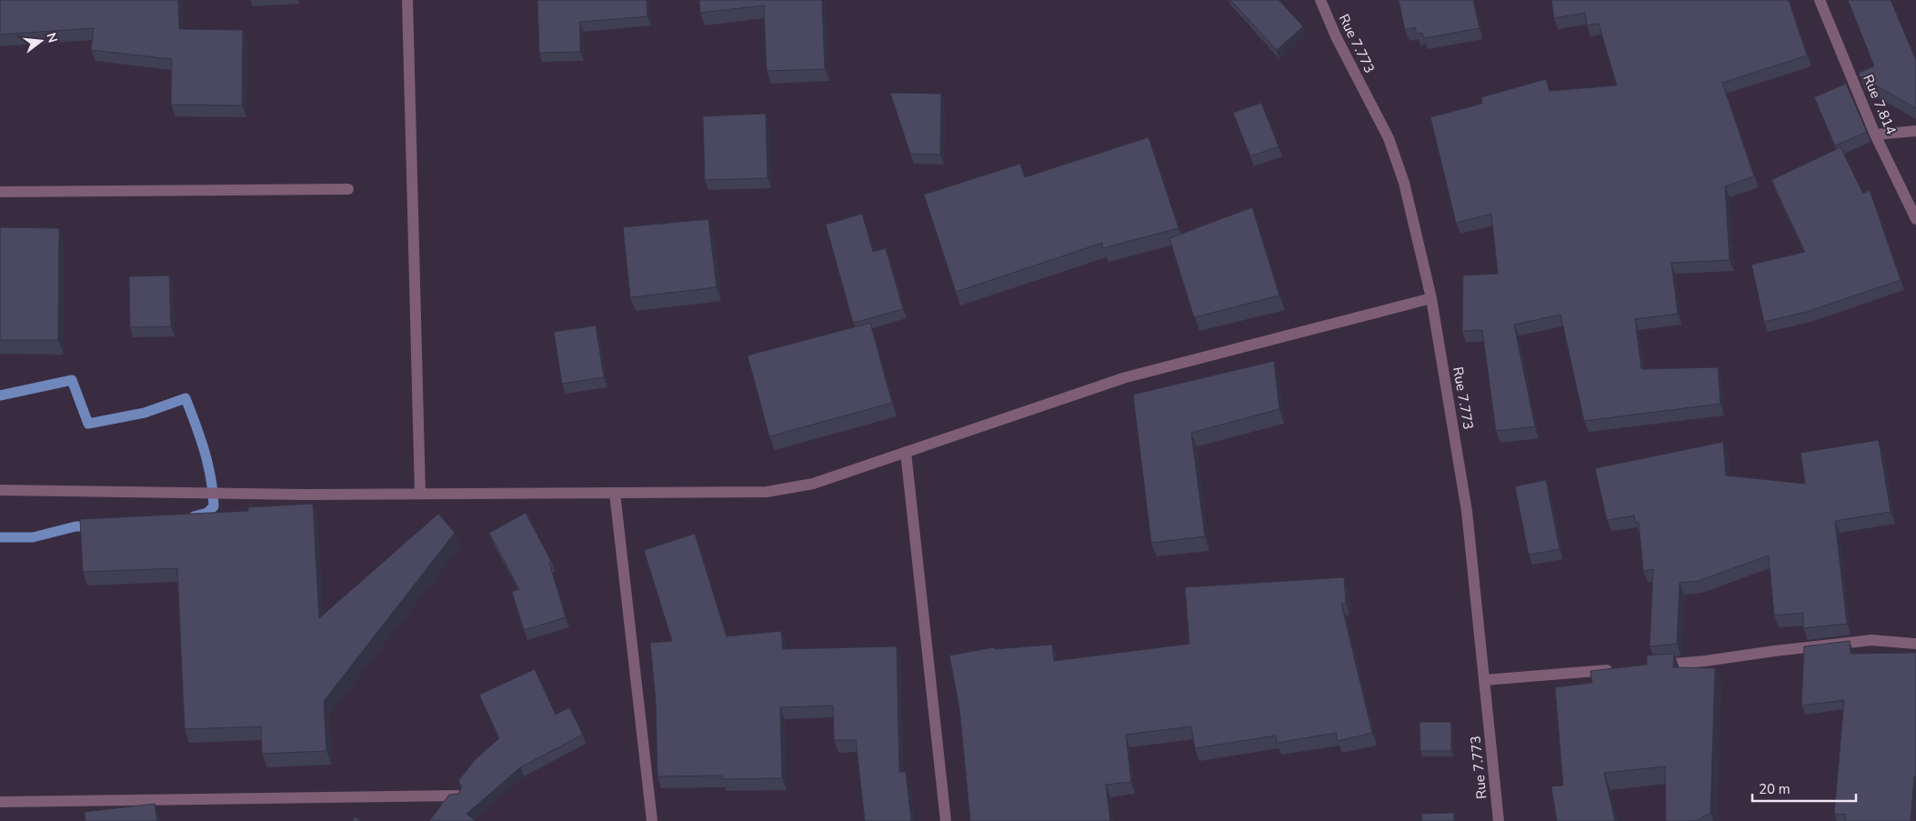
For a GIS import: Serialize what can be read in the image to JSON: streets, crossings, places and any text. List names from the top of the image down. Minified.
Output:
{"streets":{"street":["Rue 7.773","Rue 7.814"]},"scale_bar":"20 m","north":"right"}
